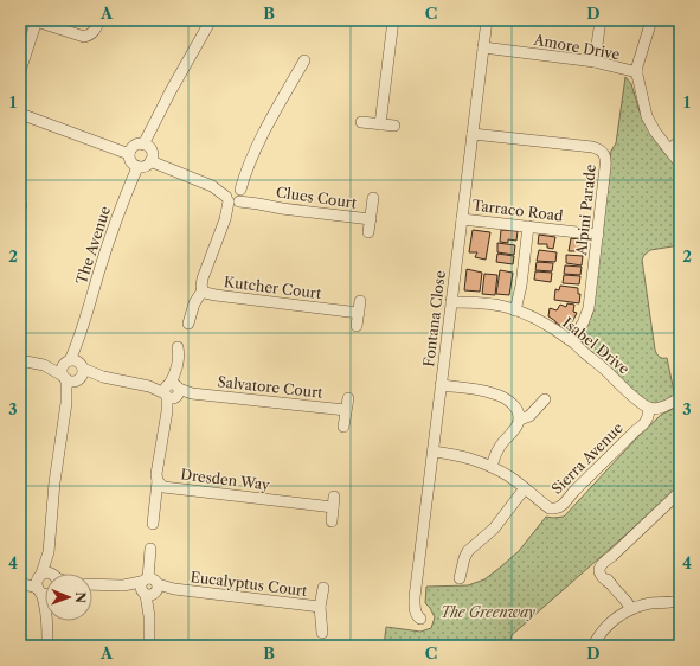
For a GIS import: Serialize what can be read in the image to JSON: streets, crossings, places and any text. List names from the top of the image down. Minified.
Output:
{"streets":{"street":["Amore Drive","Clues Court","Alpini Parade","Tarraco Road","The Avenue","Kutcher Court","Fontana Close","Isabel Drive","Salvatore Court","Sierra Avenue","Dresden Way","Eucalyptus Court"]},"crossings":[["Amore Drive","Fontana Close"],["Clues Court","The Avenue"],["Clues Court","Kutcher Court"],["Alpini Parade","Tarraco Road"],["Alpini Parade","Fontana Close"],["Alpini Parade","Isabel Drive"],["Tarraco Road","Fontana Close"],["The Avenue","Salvatore Court"],["Fontana Close","Isabel Drive"],["Fontana Close","Sierra Avenue"],["Isabel Drive","Sierra Avenue"]],"parks":["The Greenway"],"north":"right","grid":{"columns":["A","B","C","D"],"rows":["1","2","3","4"]}}
